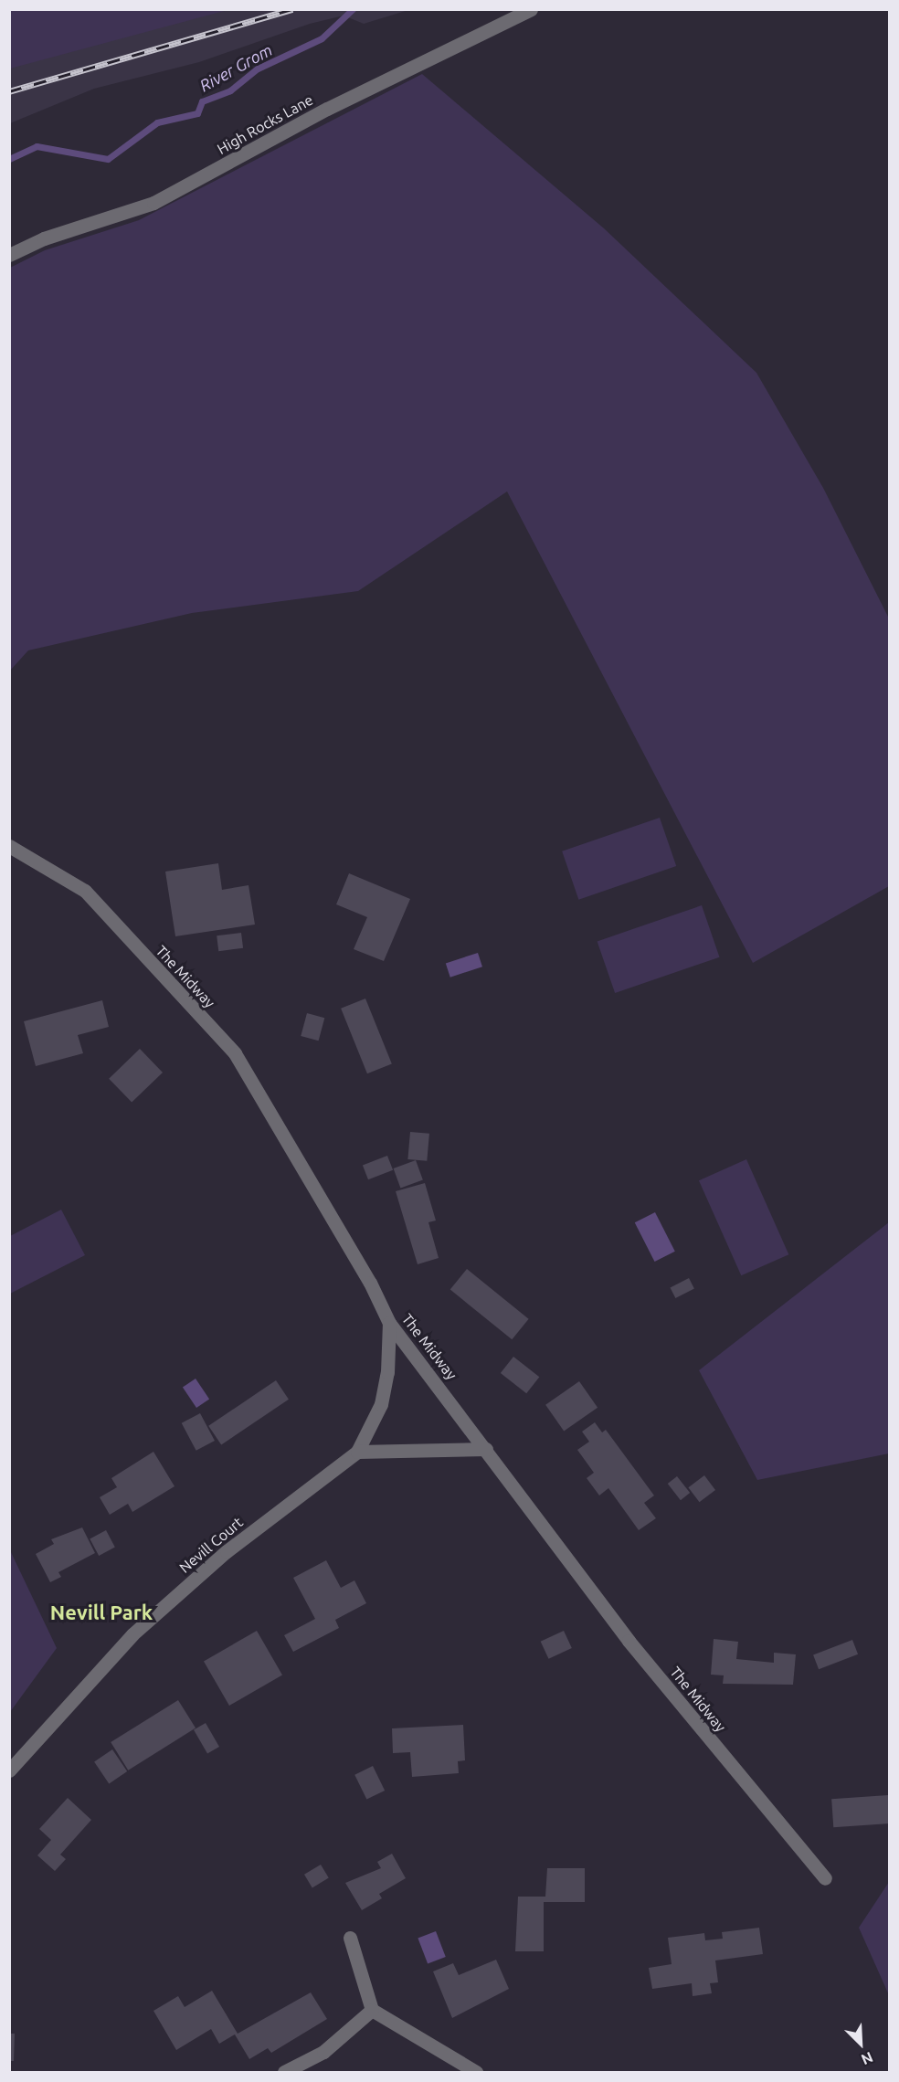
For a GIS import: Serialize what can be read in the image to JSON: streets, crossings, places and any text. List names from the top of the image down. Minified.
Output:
{"streets":{"street":["High Rocks Lane","The Midway","Nevill Court"]},"districts":["Nevill Park"],"water":["River Grom"],"north":"bottom right"}
